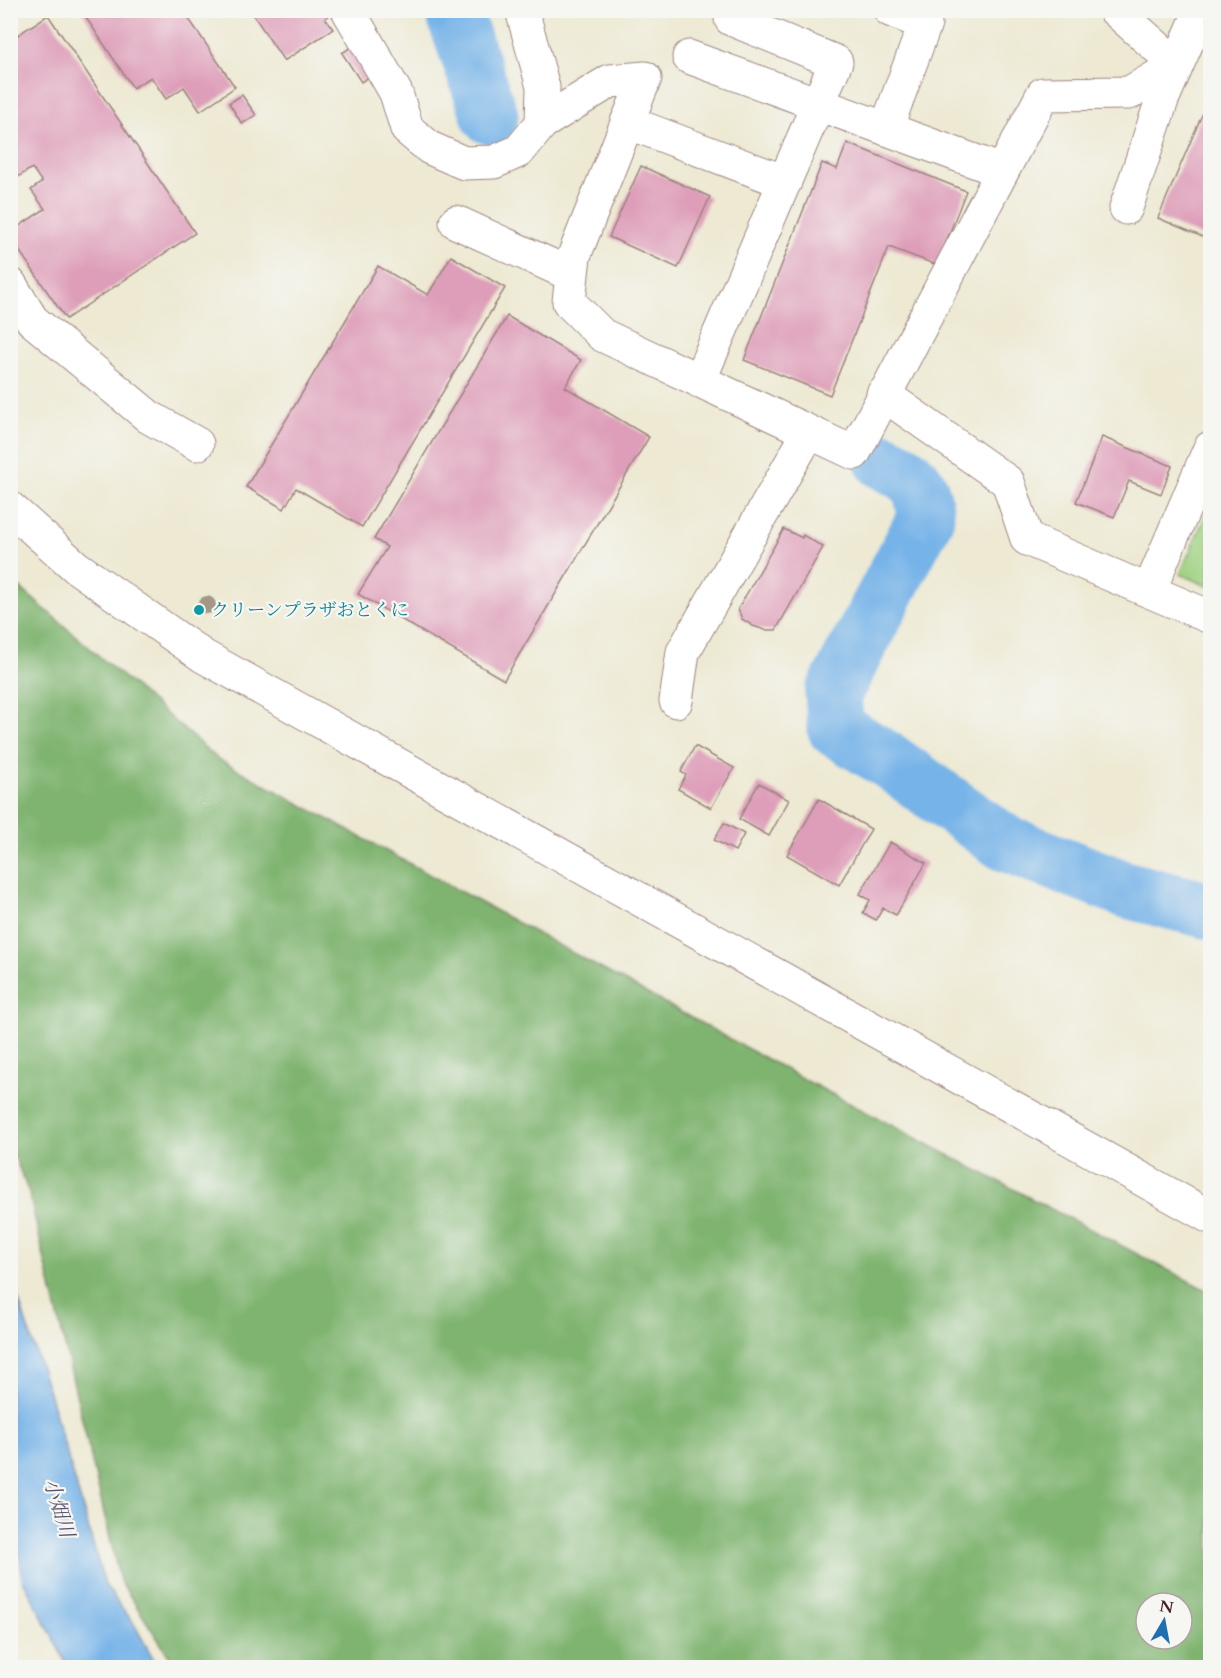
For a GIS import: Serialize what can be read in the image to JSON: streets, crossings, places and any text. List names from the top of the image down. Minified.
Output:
{"water":["小畑川"],"places":["クリーンプラザおとくに"],"north":"top"}
